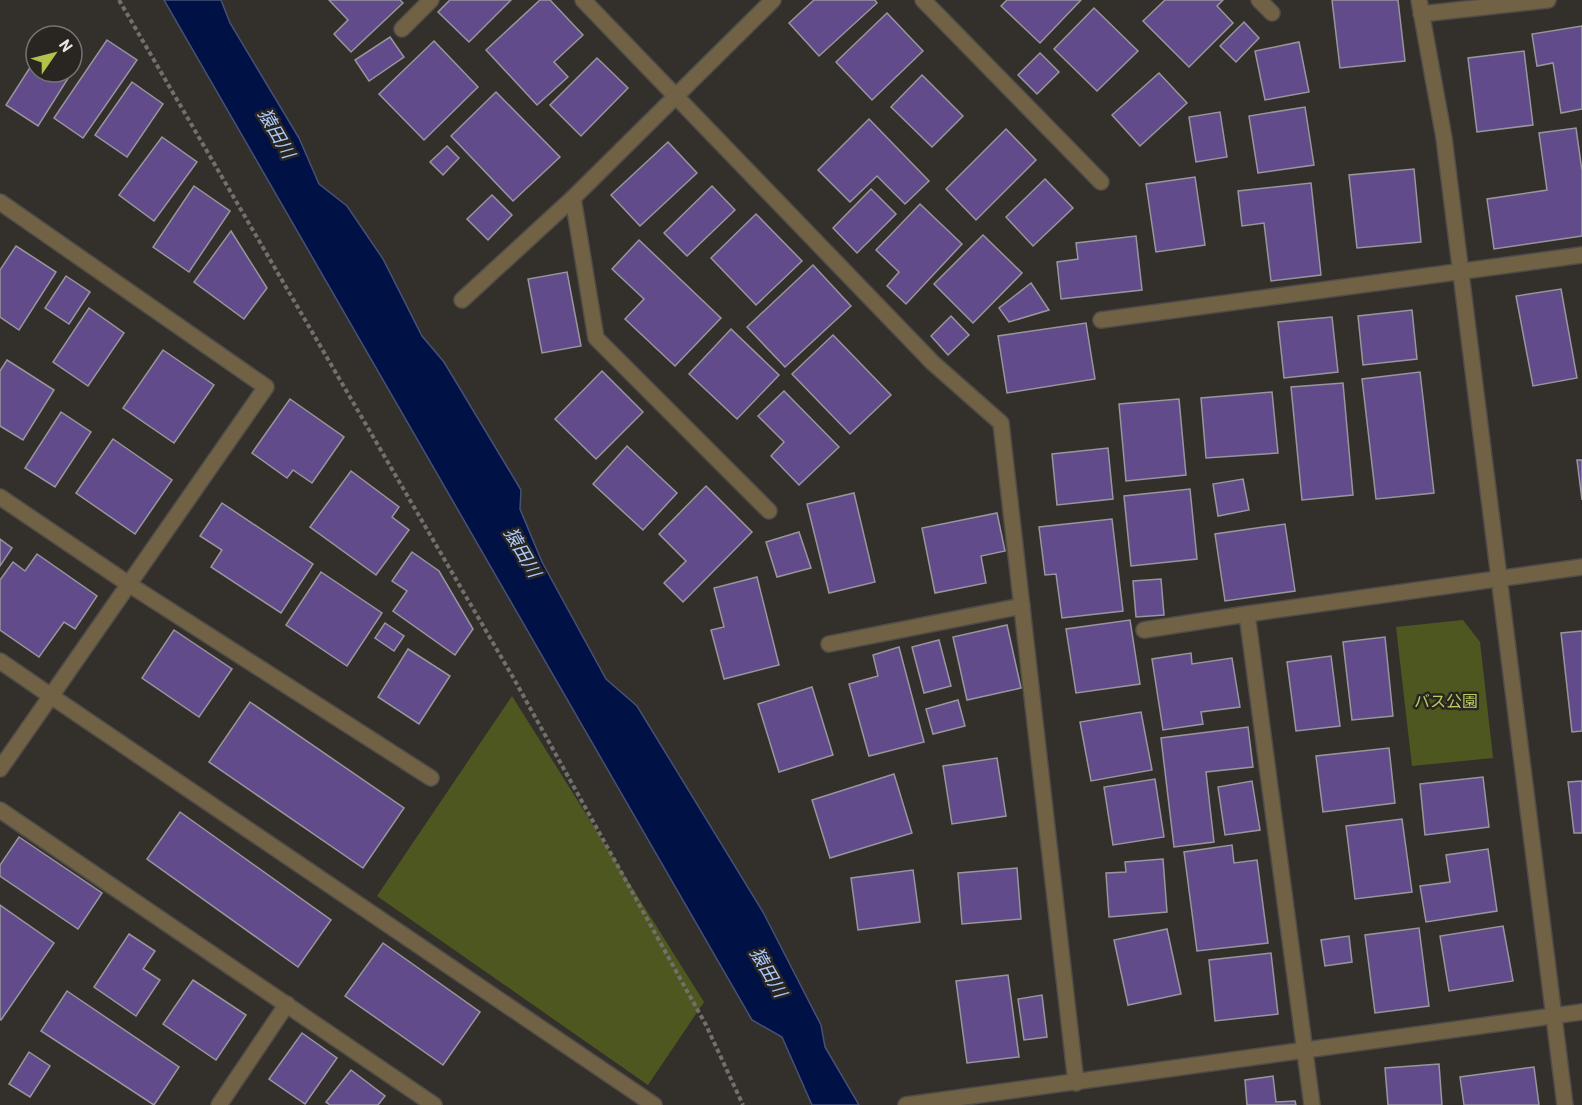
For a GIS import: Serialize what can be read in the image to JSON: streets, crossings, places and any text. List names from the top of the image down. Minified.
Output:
{"water":["猿田川"],"parks":["バス公園"],"north":"top right"}
